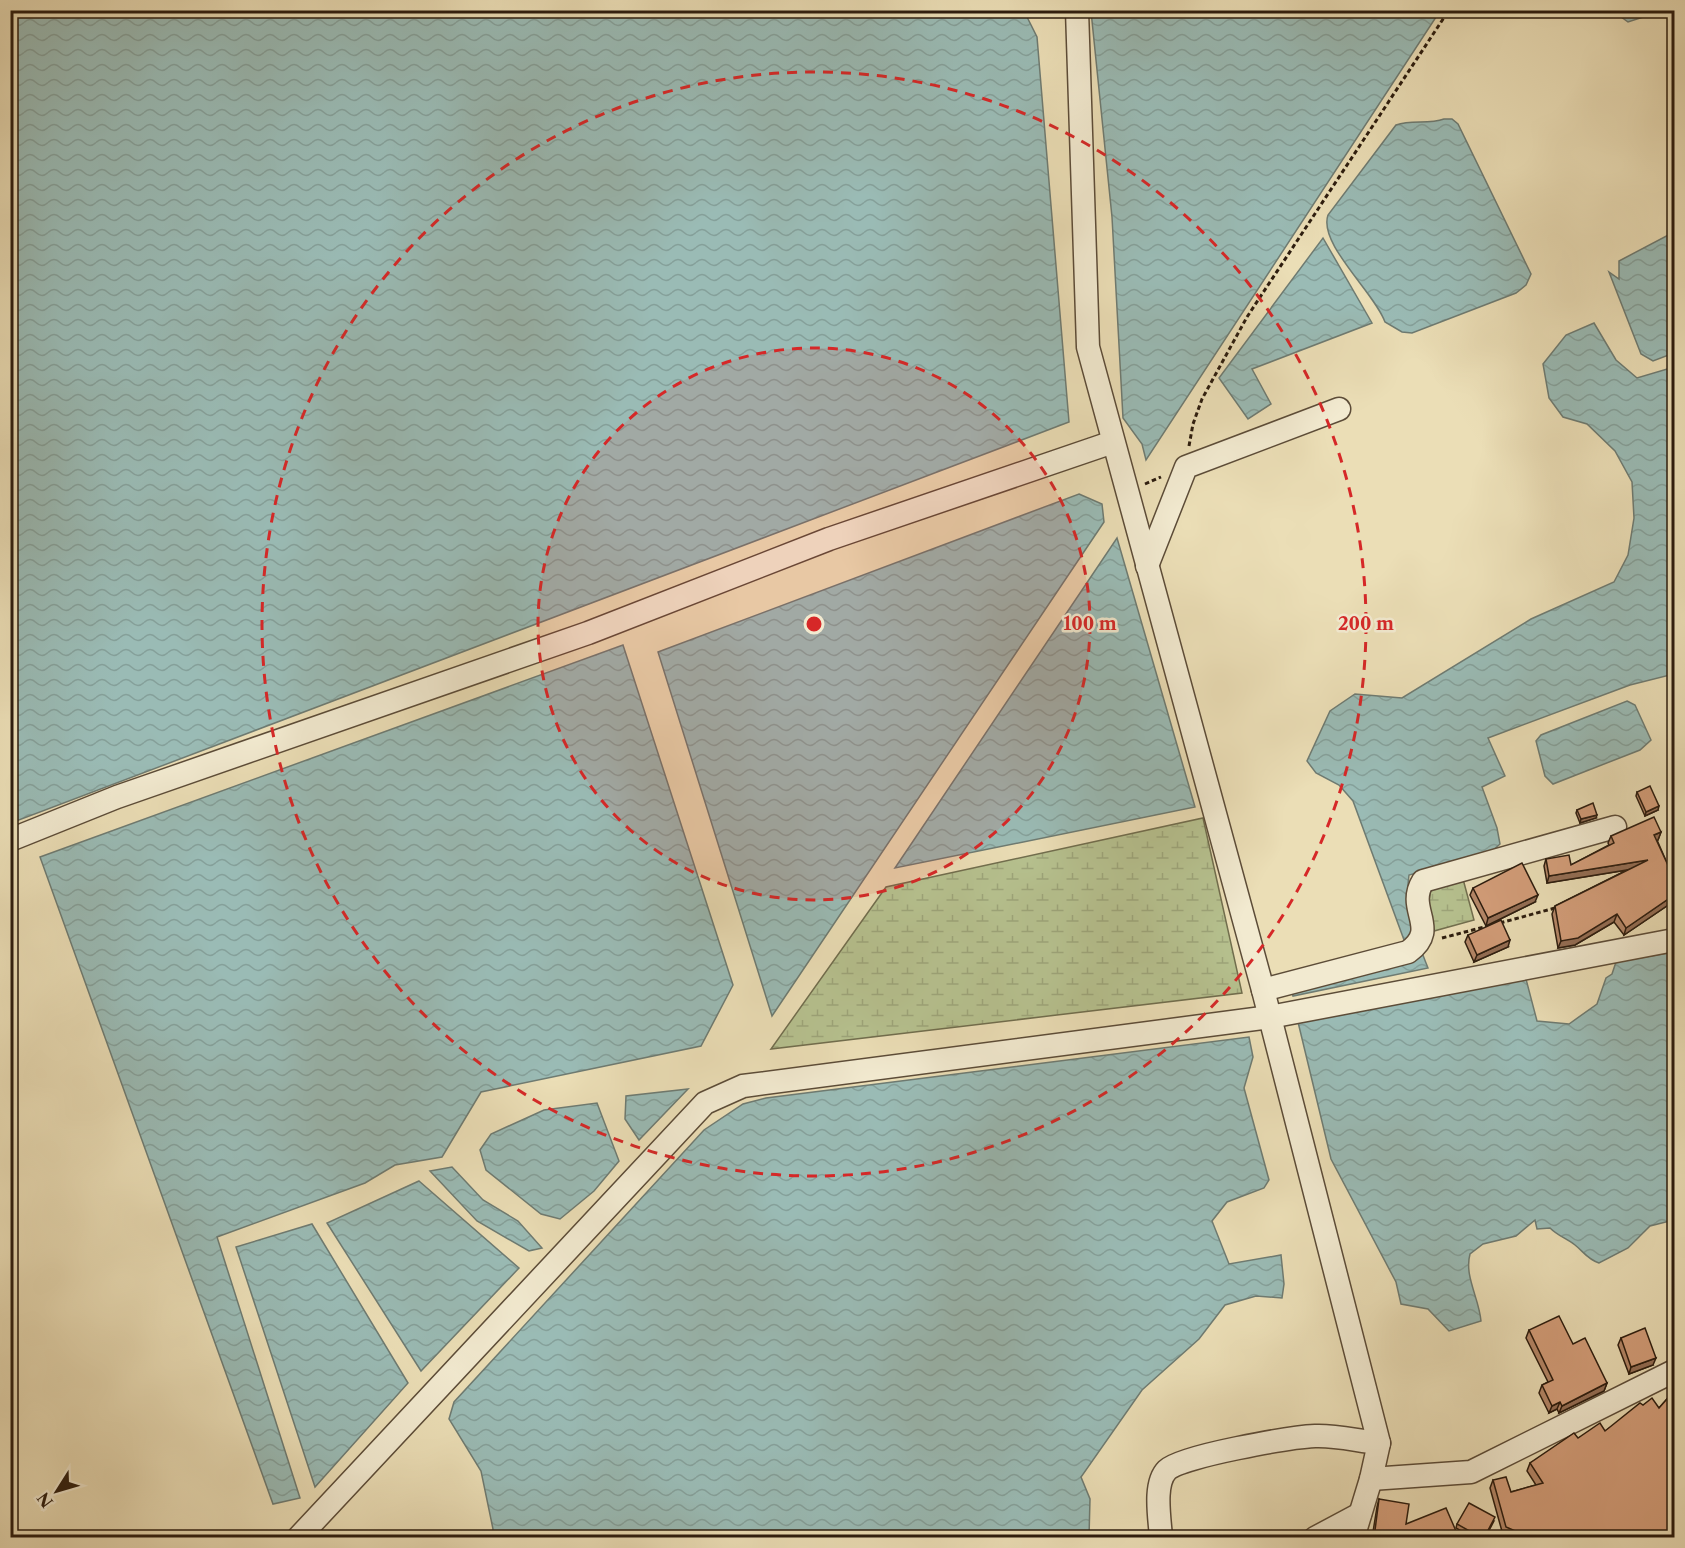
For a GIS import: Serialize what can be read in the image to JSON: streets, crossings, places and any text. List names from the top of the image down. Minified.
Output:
{"north":"bottom left","rings":["100 m","200 m"]}
